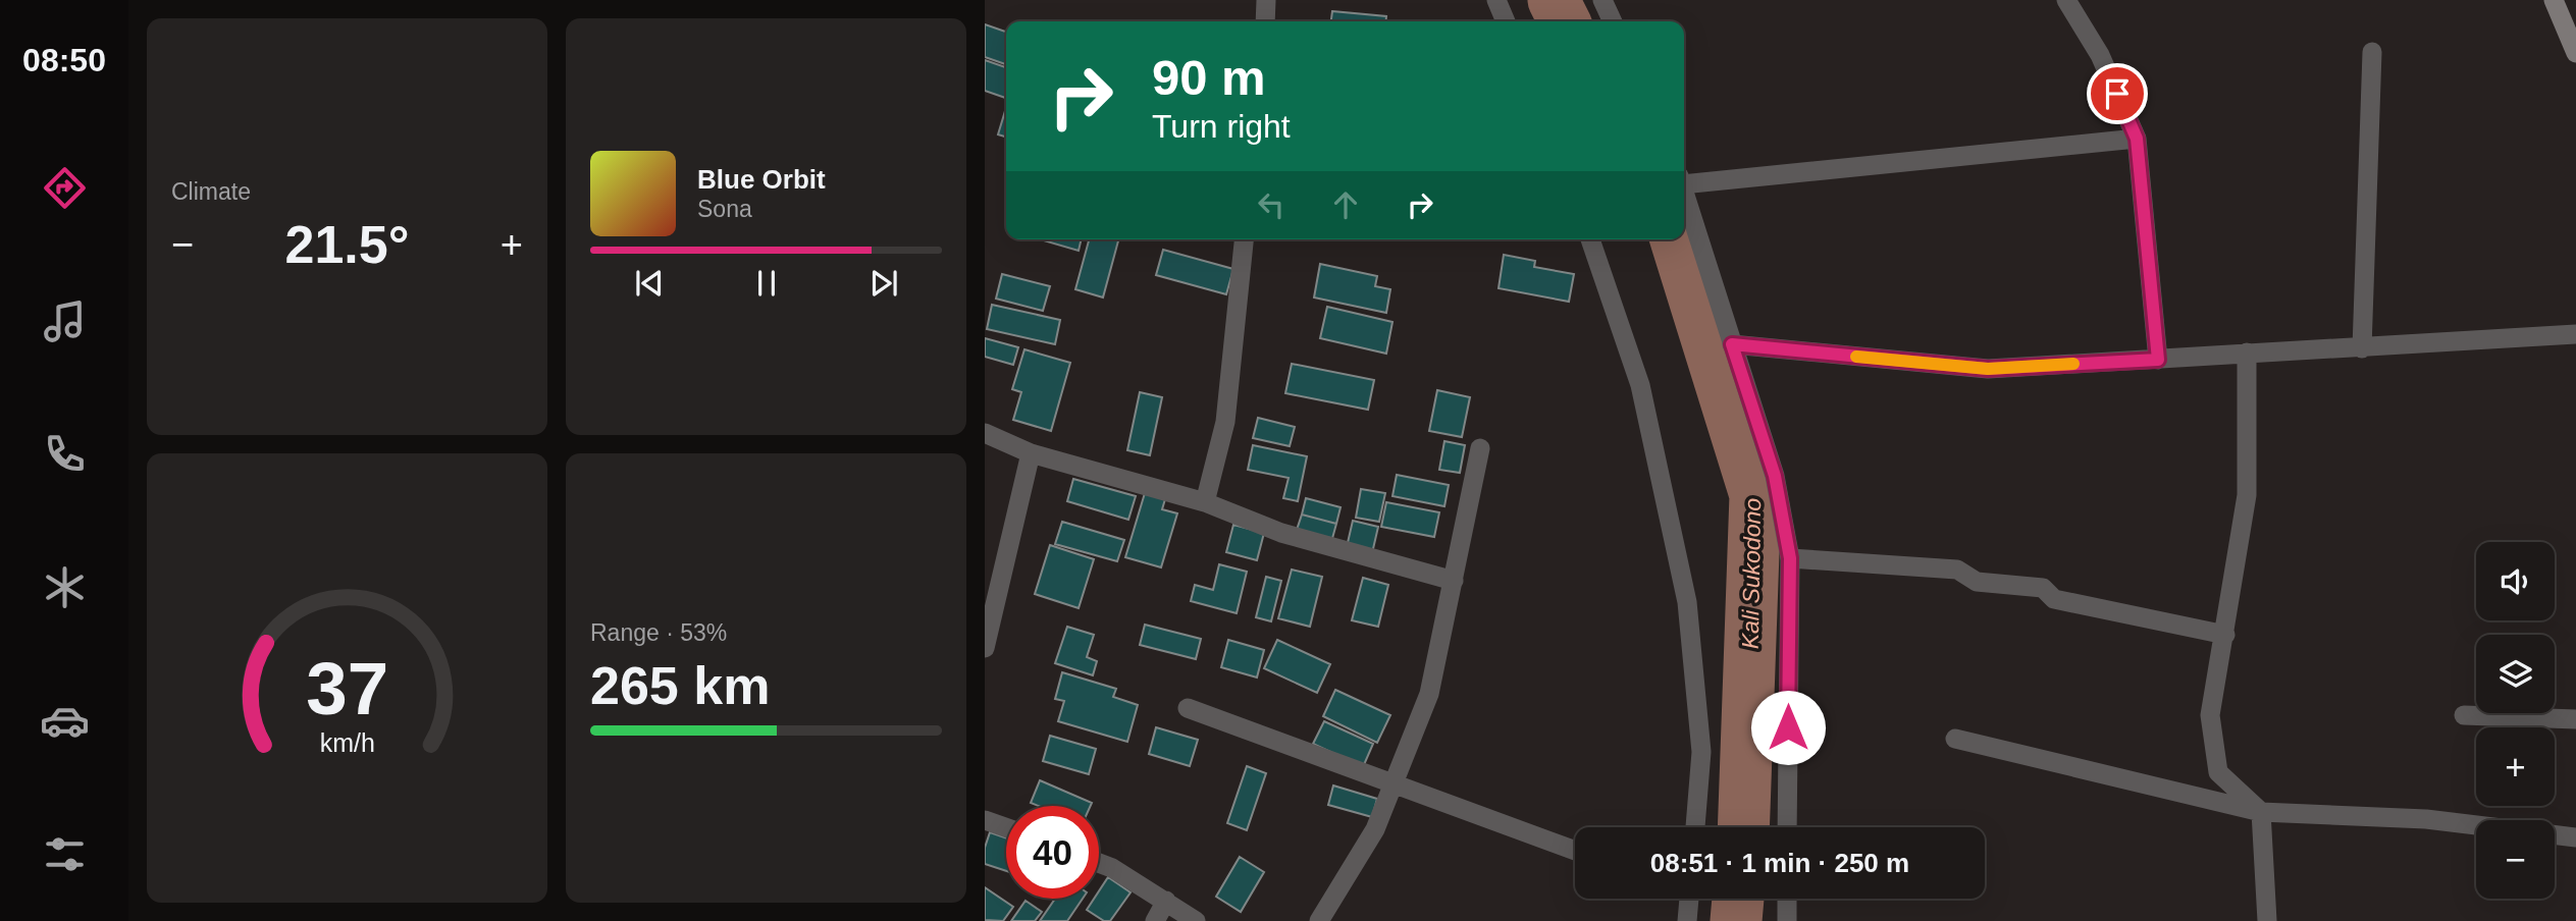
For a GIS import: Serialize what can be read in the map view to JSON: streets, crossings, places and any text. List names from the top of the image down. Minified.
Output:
{"water":["Kali Sukodono"],"page":{"tabs":"08:50","tile":["Climate",["Range · 53%","265 km"]],"turn":["90 m","Turn right"],"song":["Blue Orbit","Sona"],"heat":["−","21.5°","+"],"map_buttons":["+","−"],"limit":"40","trip":"08:51 · 1 min · 250 m","gauge":["37","km/h"]}}
